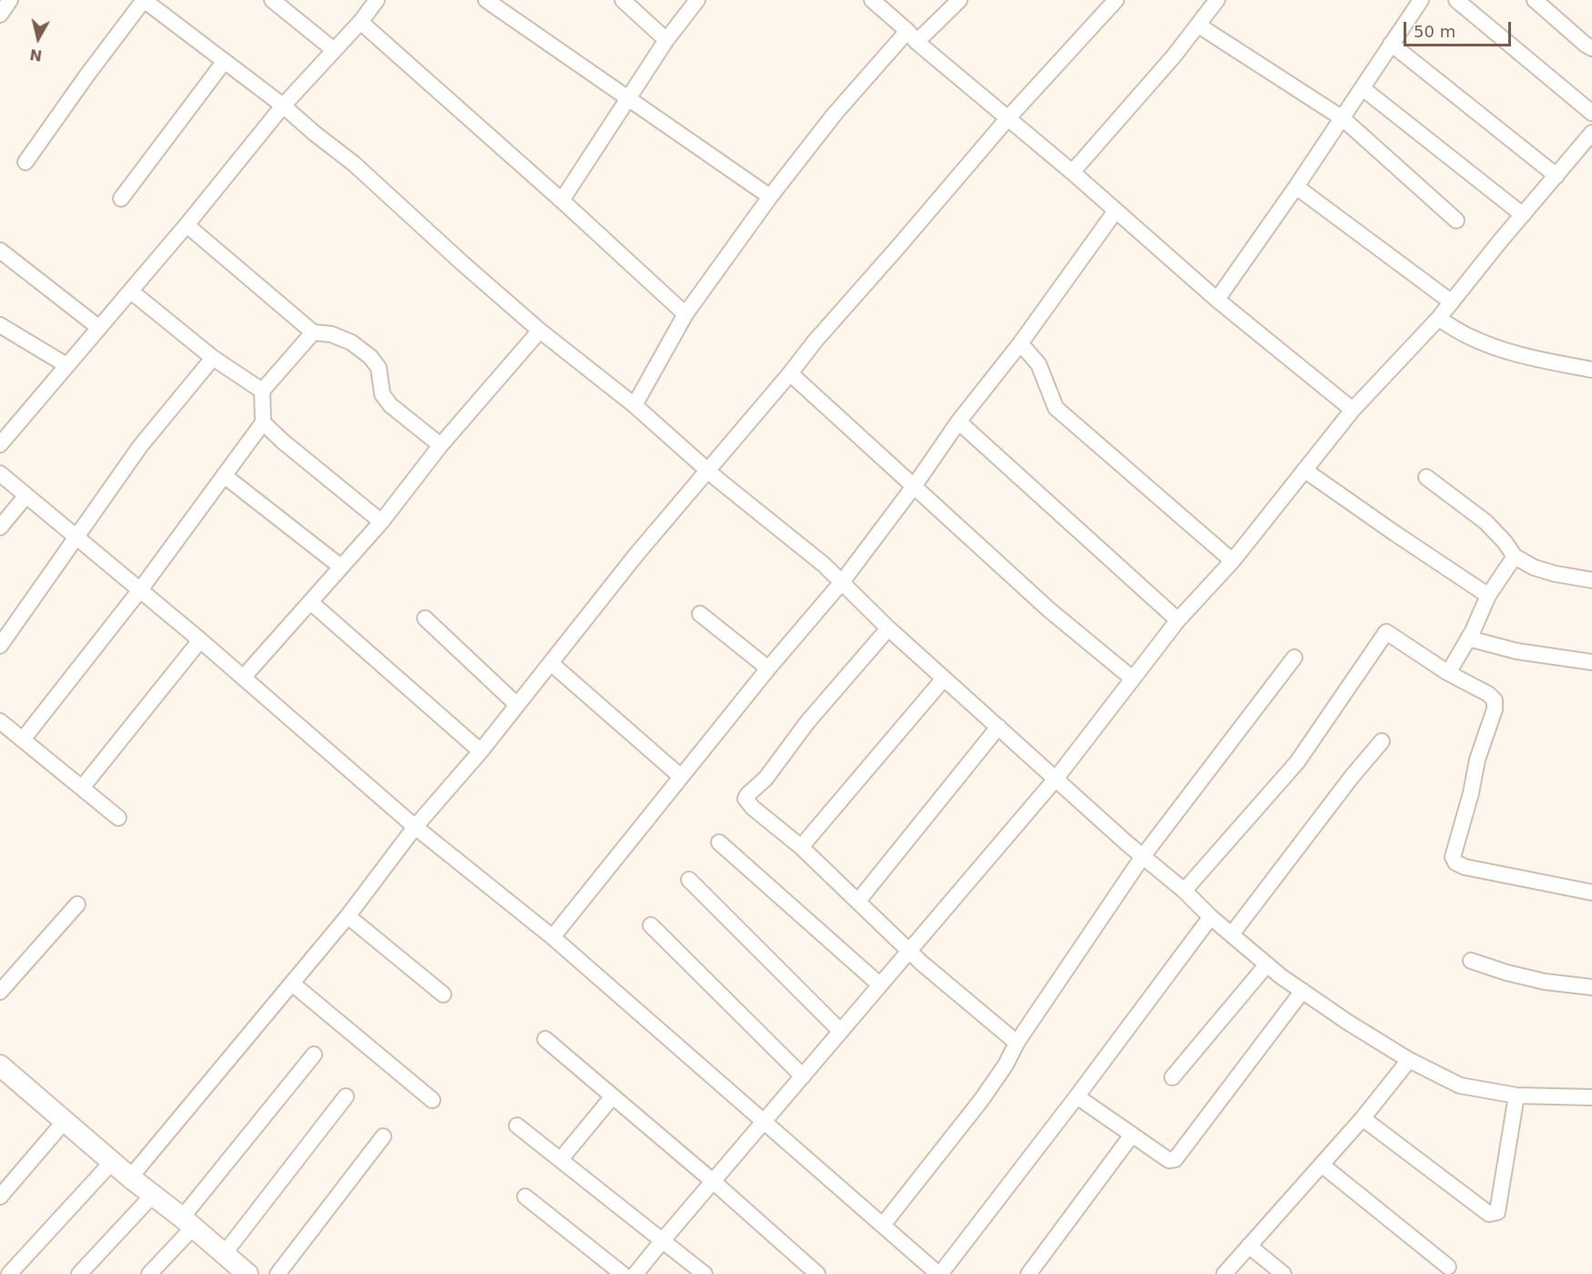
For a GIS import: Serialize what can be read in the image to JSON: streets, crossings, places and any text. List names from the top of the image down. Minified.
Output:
{"scale_bar":"50 m","north":"bottom"}
